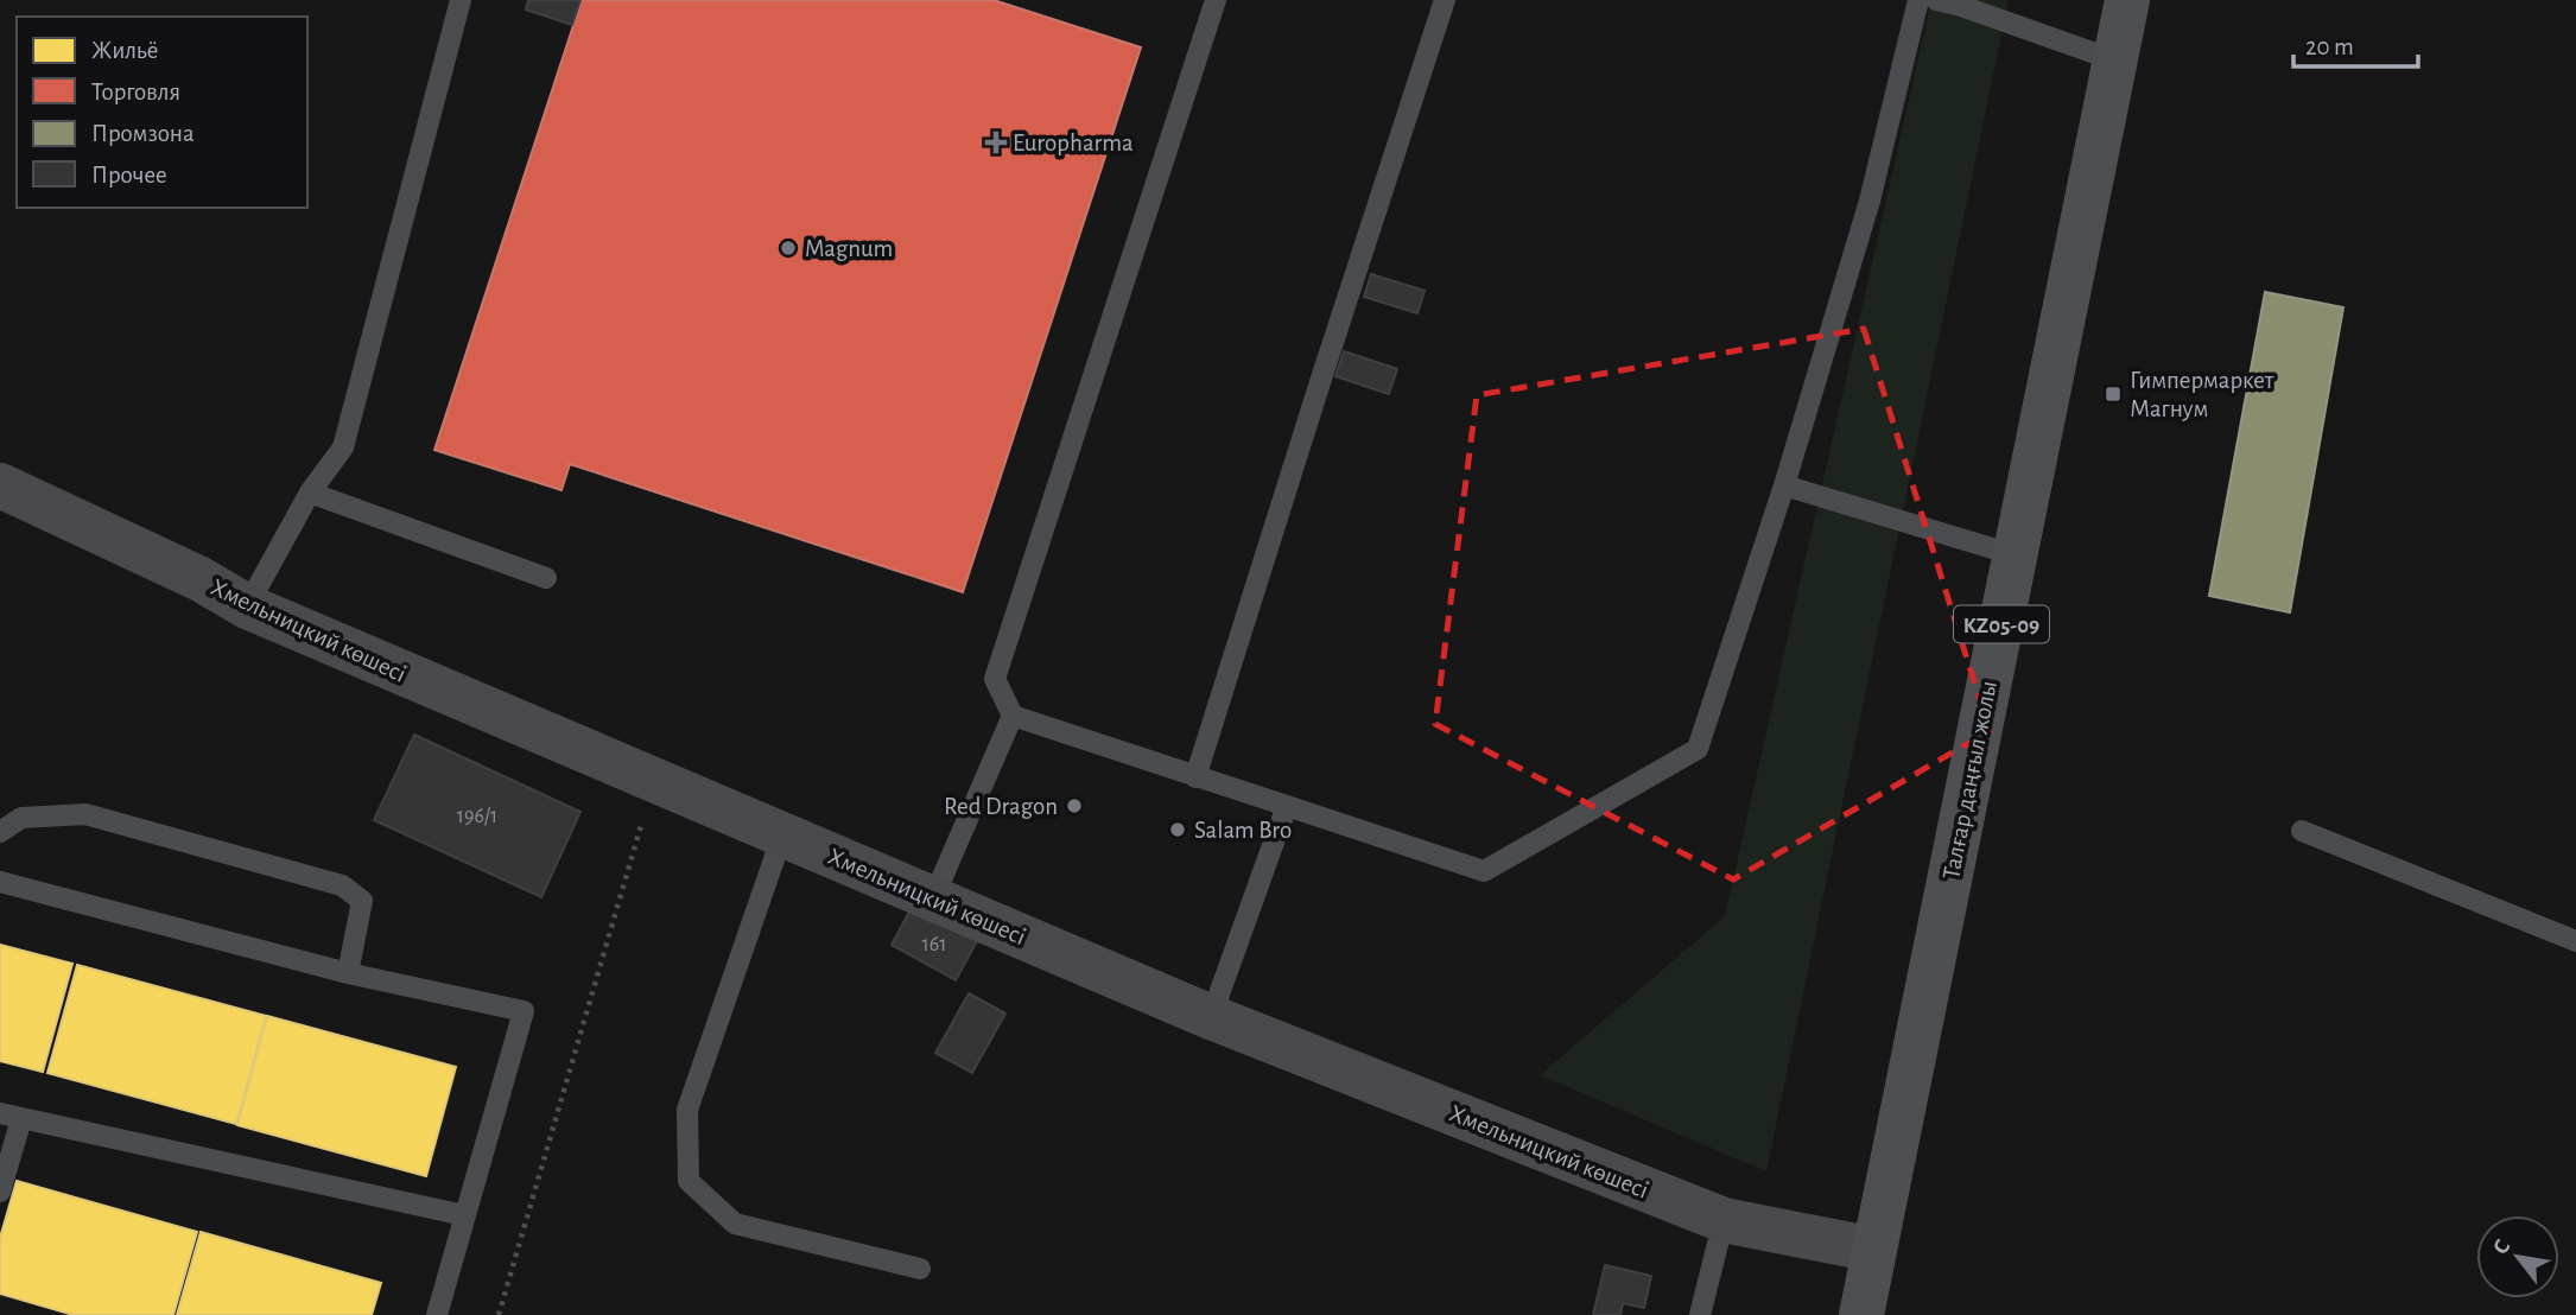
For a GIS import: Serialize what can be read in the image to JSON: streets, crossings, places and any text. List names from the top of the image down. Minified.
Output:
{"streets":{"main road":["KZ05-09","Талғар даңғыл жолы"],"street":["Хмельницкий көшесі"]},"crossings":[["Хмельницкий көшесі","Талғар даңғыл жолы"]],"places":{"health":["Europharma"],"other":["Magnum","Red Dragon","Salam Bro"],"transit":["Гимпермаркет Магнум"]},"house_numbers":["196/1","161"],"legend":["Жильё","Торговля","Промзона","Прочее"],"scale_bar":"20 m","north":"top left"}
